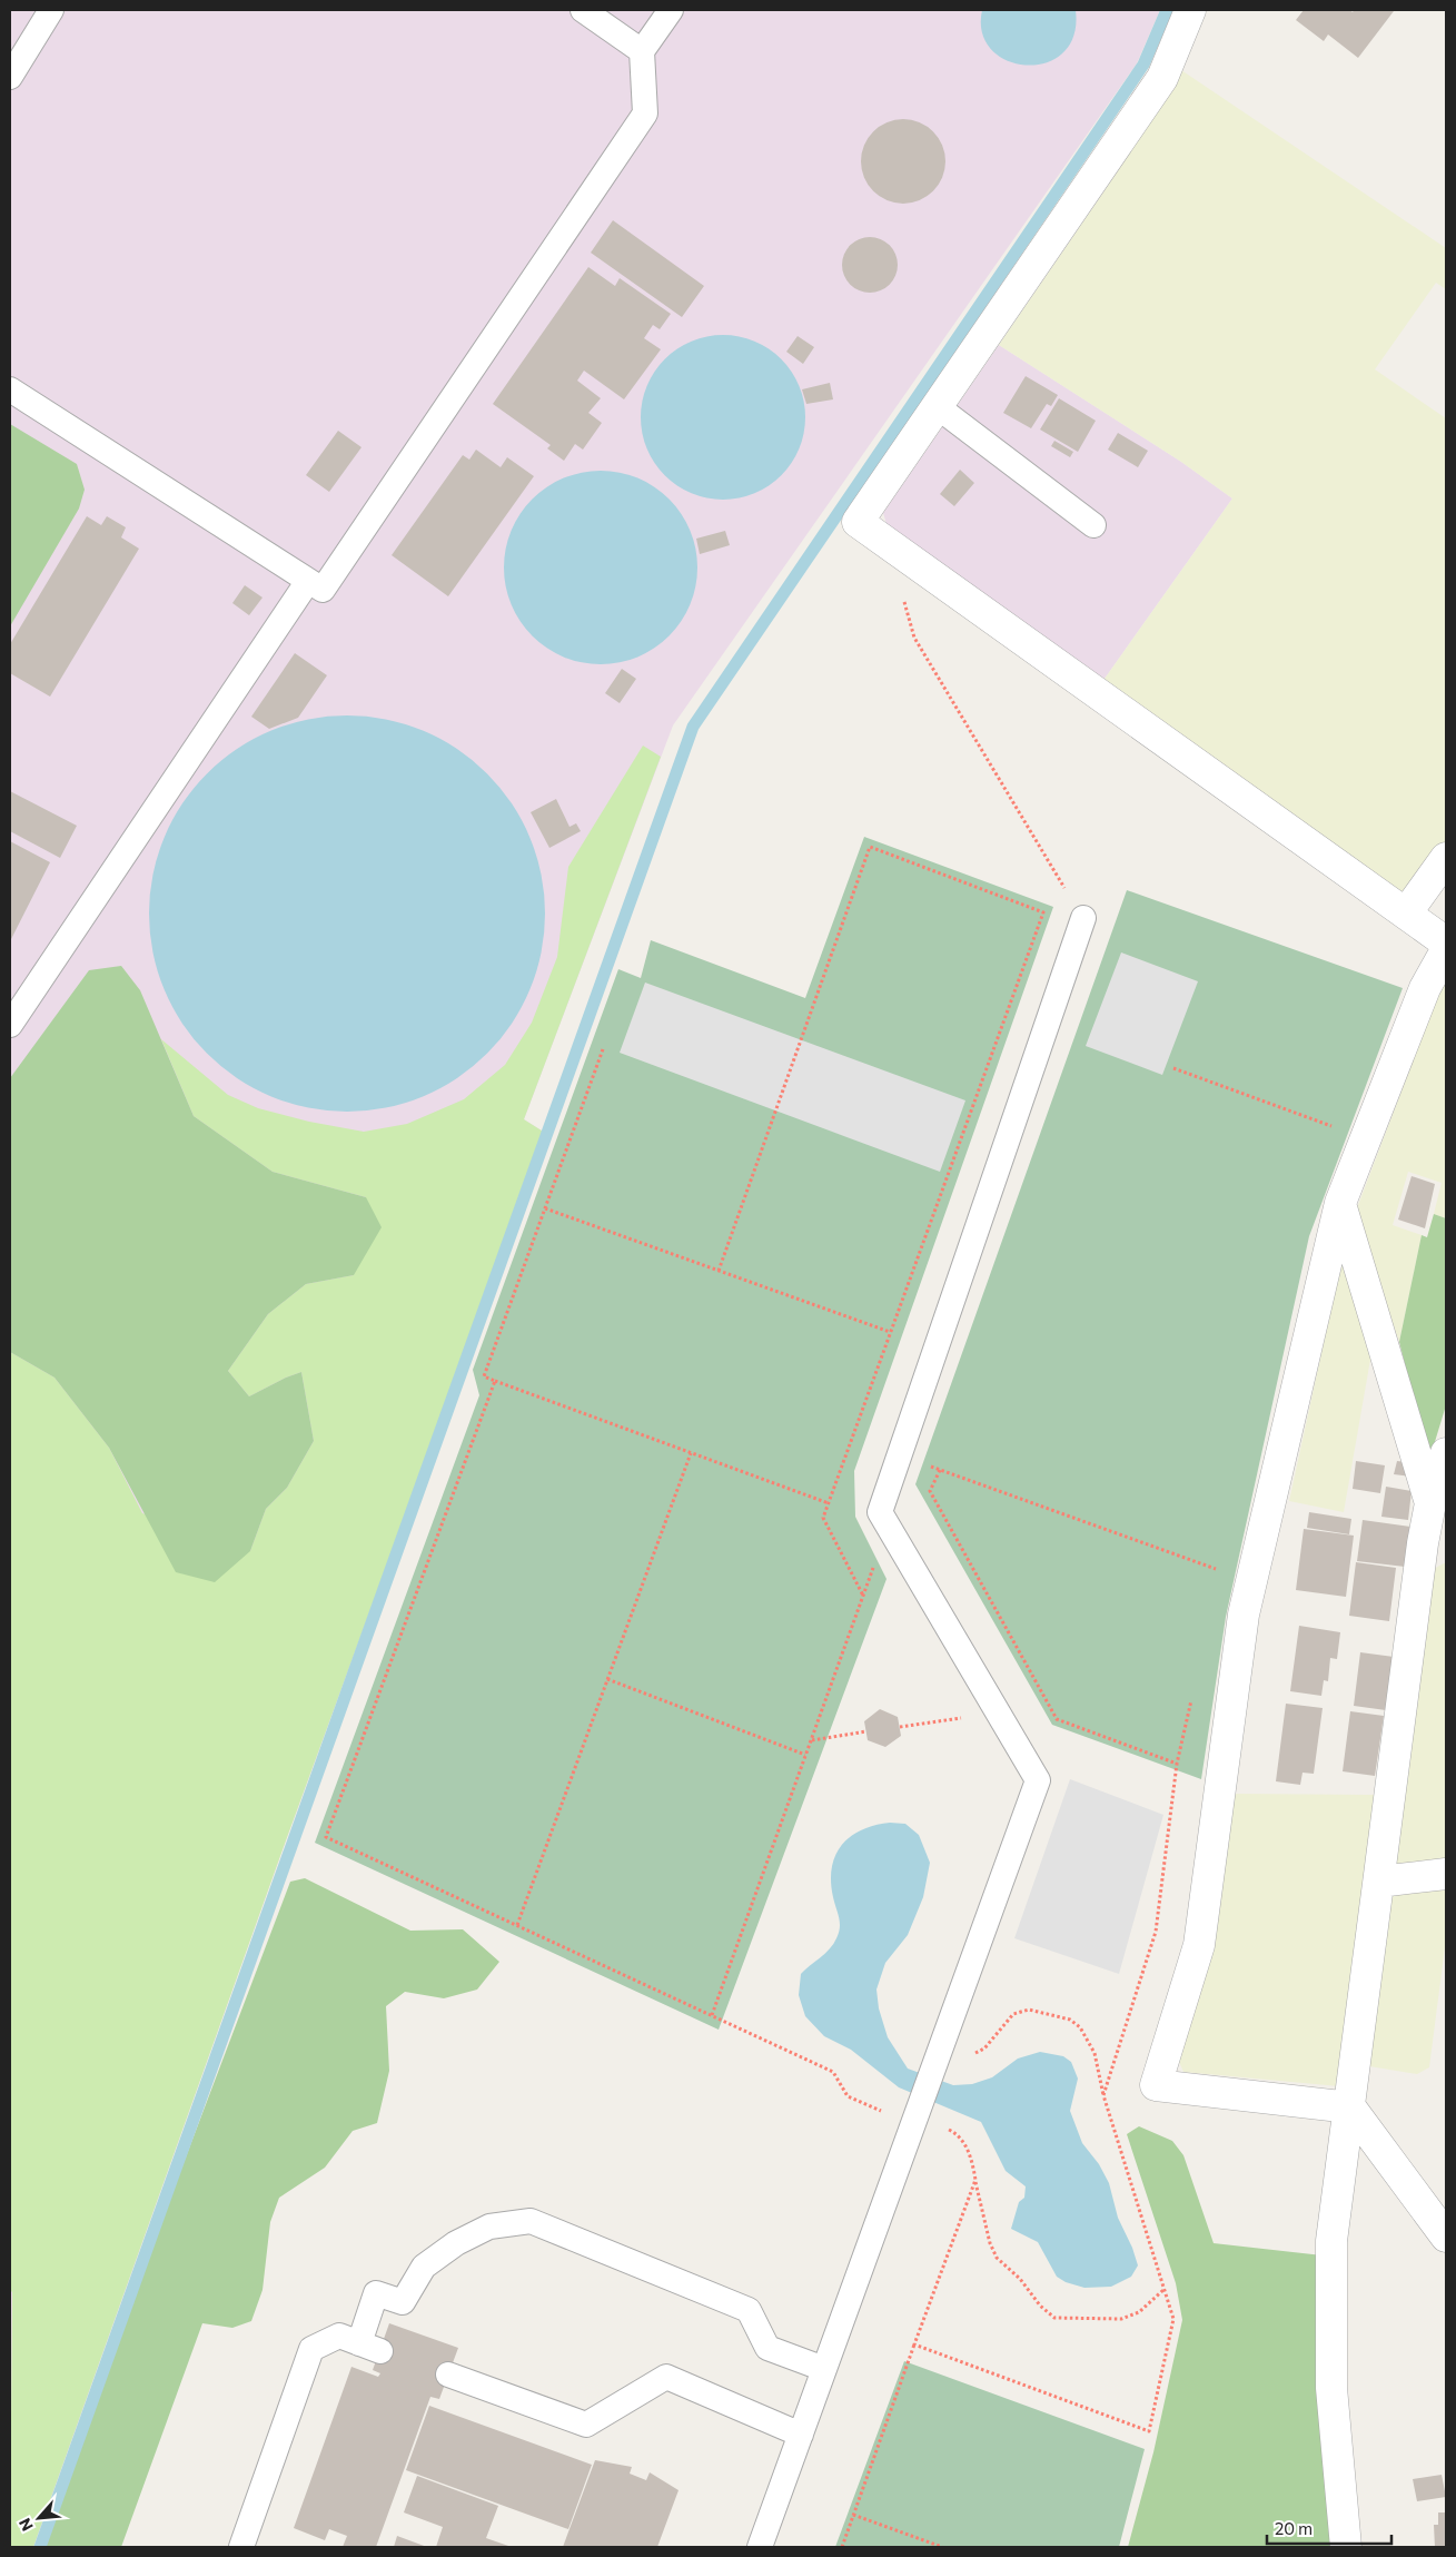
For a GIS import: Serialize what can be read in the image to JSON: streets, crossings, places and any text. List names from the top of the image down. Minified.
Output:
{"scale_bar":"20 m","north":"bottom left"}
